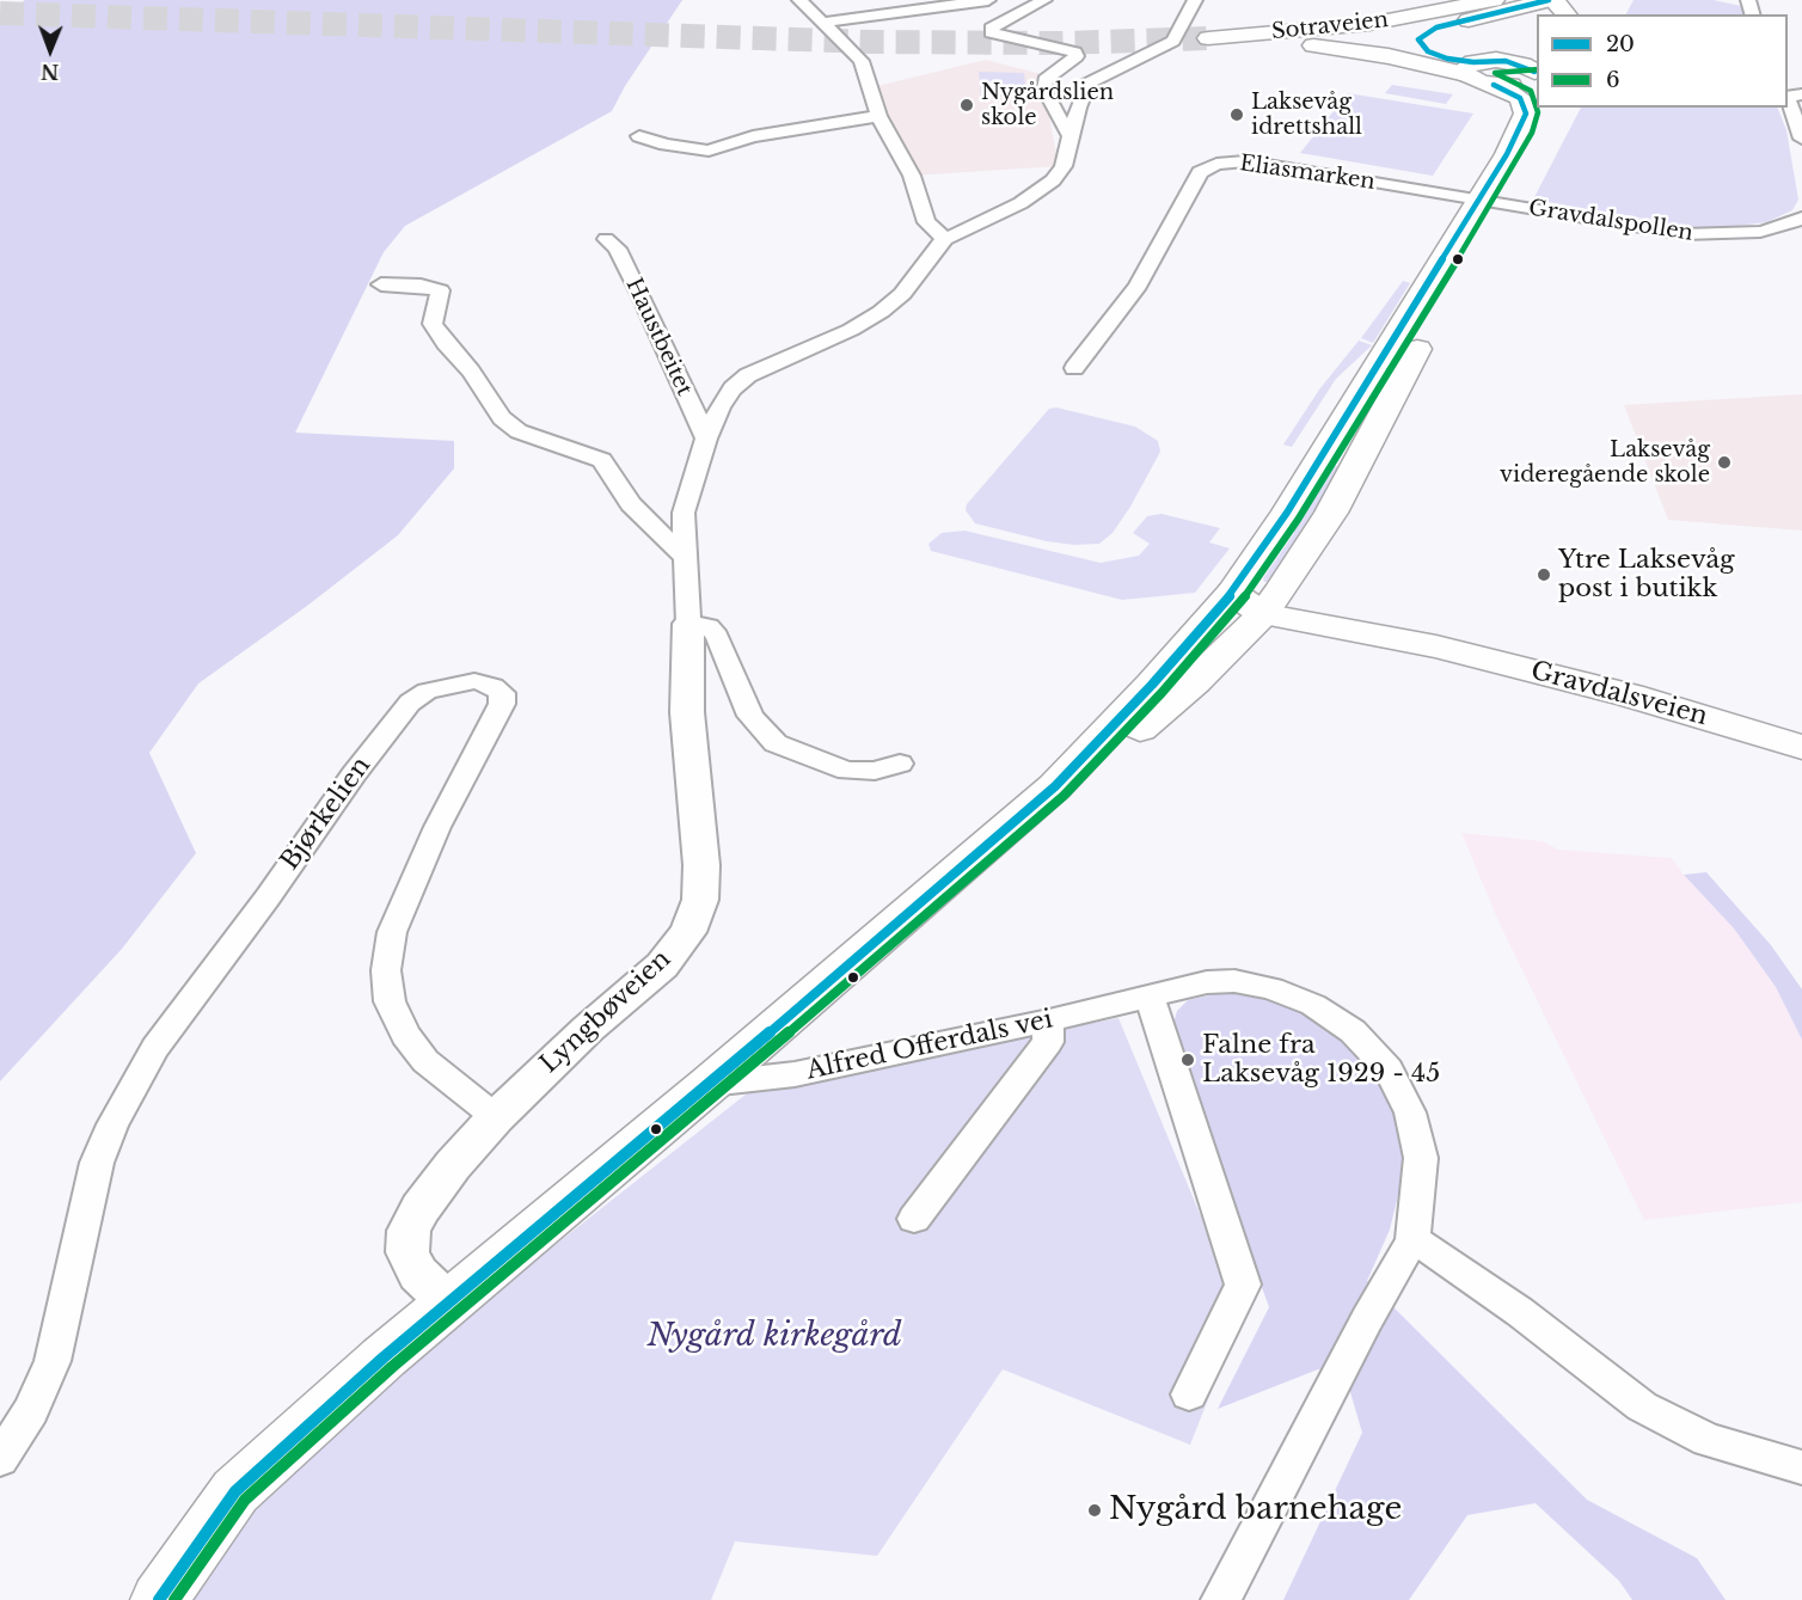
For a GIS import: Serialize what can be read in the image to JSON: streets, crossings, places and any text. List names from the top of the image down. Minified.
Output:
{"streets":{"main road":["Sotraveien","Gravdalsveien"],"street":["Eliasmarken","Gravdalspollen","Haustbeitet","Bjørkelien","Lyngbøveien","Alfred Offerdals vei"]},"crossings":[["Eliasmarken","Gravdalspollen"],["Haustbeitet","Lyngbøveien"],["Bjørkelien","Lyngbøveien"]],"parks":["Nygård kirkegård"],"places":["Nygårdslien skole","Laksevåg idrettshall","Laksevåg videregående skole","Ytre Laksevåg post i butikk","Falne fra Laksevåg 1929 - 45","Nygård barnehage"],"lines":["transit line 20","transit line 6"],"legend":["20","6"],"north":"bottom"}
